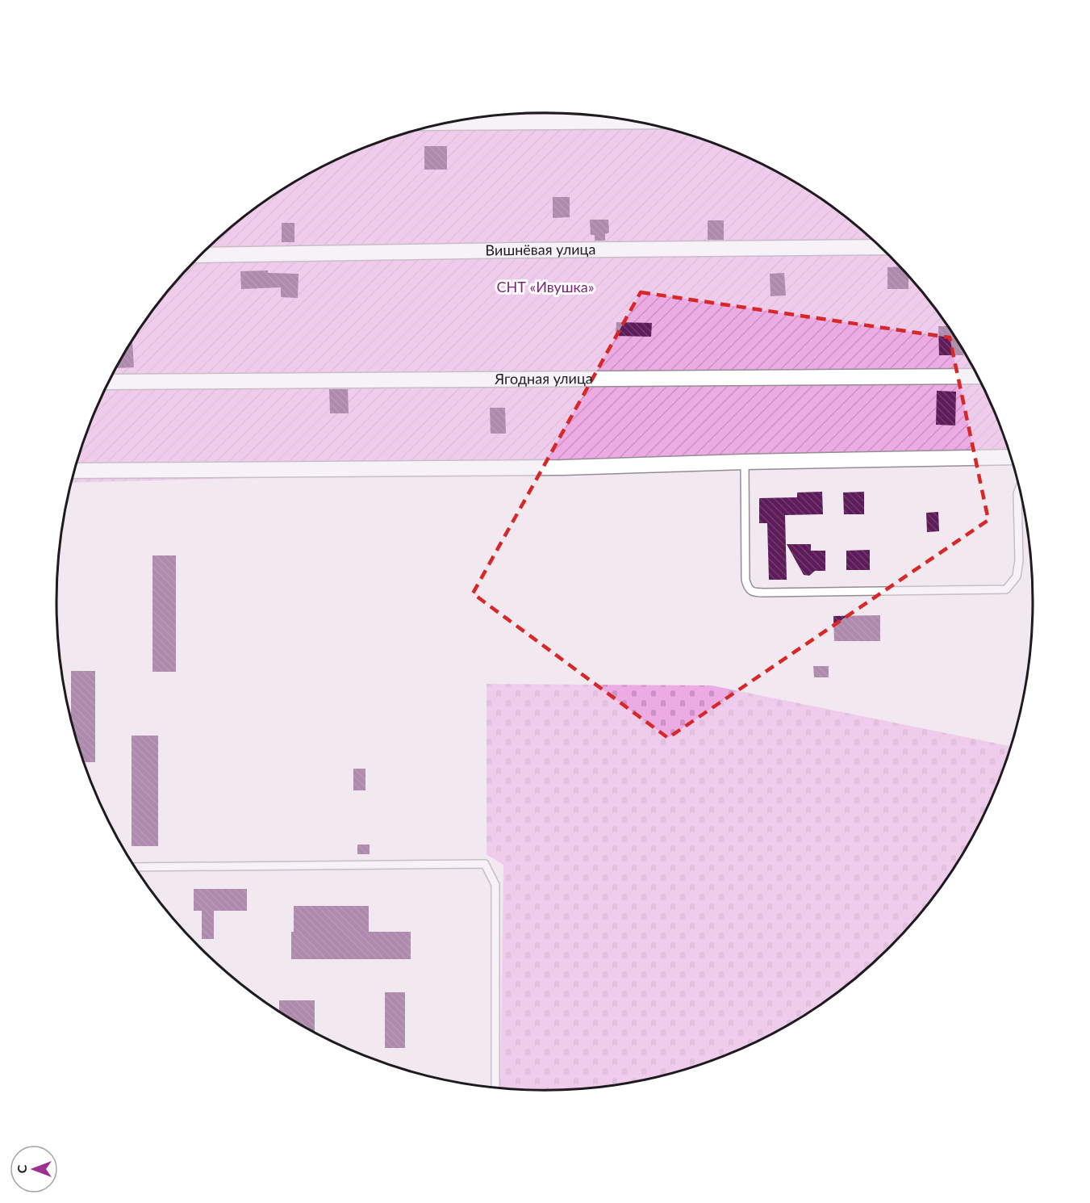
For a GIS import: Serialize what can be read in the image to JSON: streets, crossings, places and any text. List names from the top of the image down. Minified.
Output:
{"streets":{"street":["Вишнёвая улица","Ягодная улица"]},"parks":["СНТ «Ивушка»"],"north":"left"}
